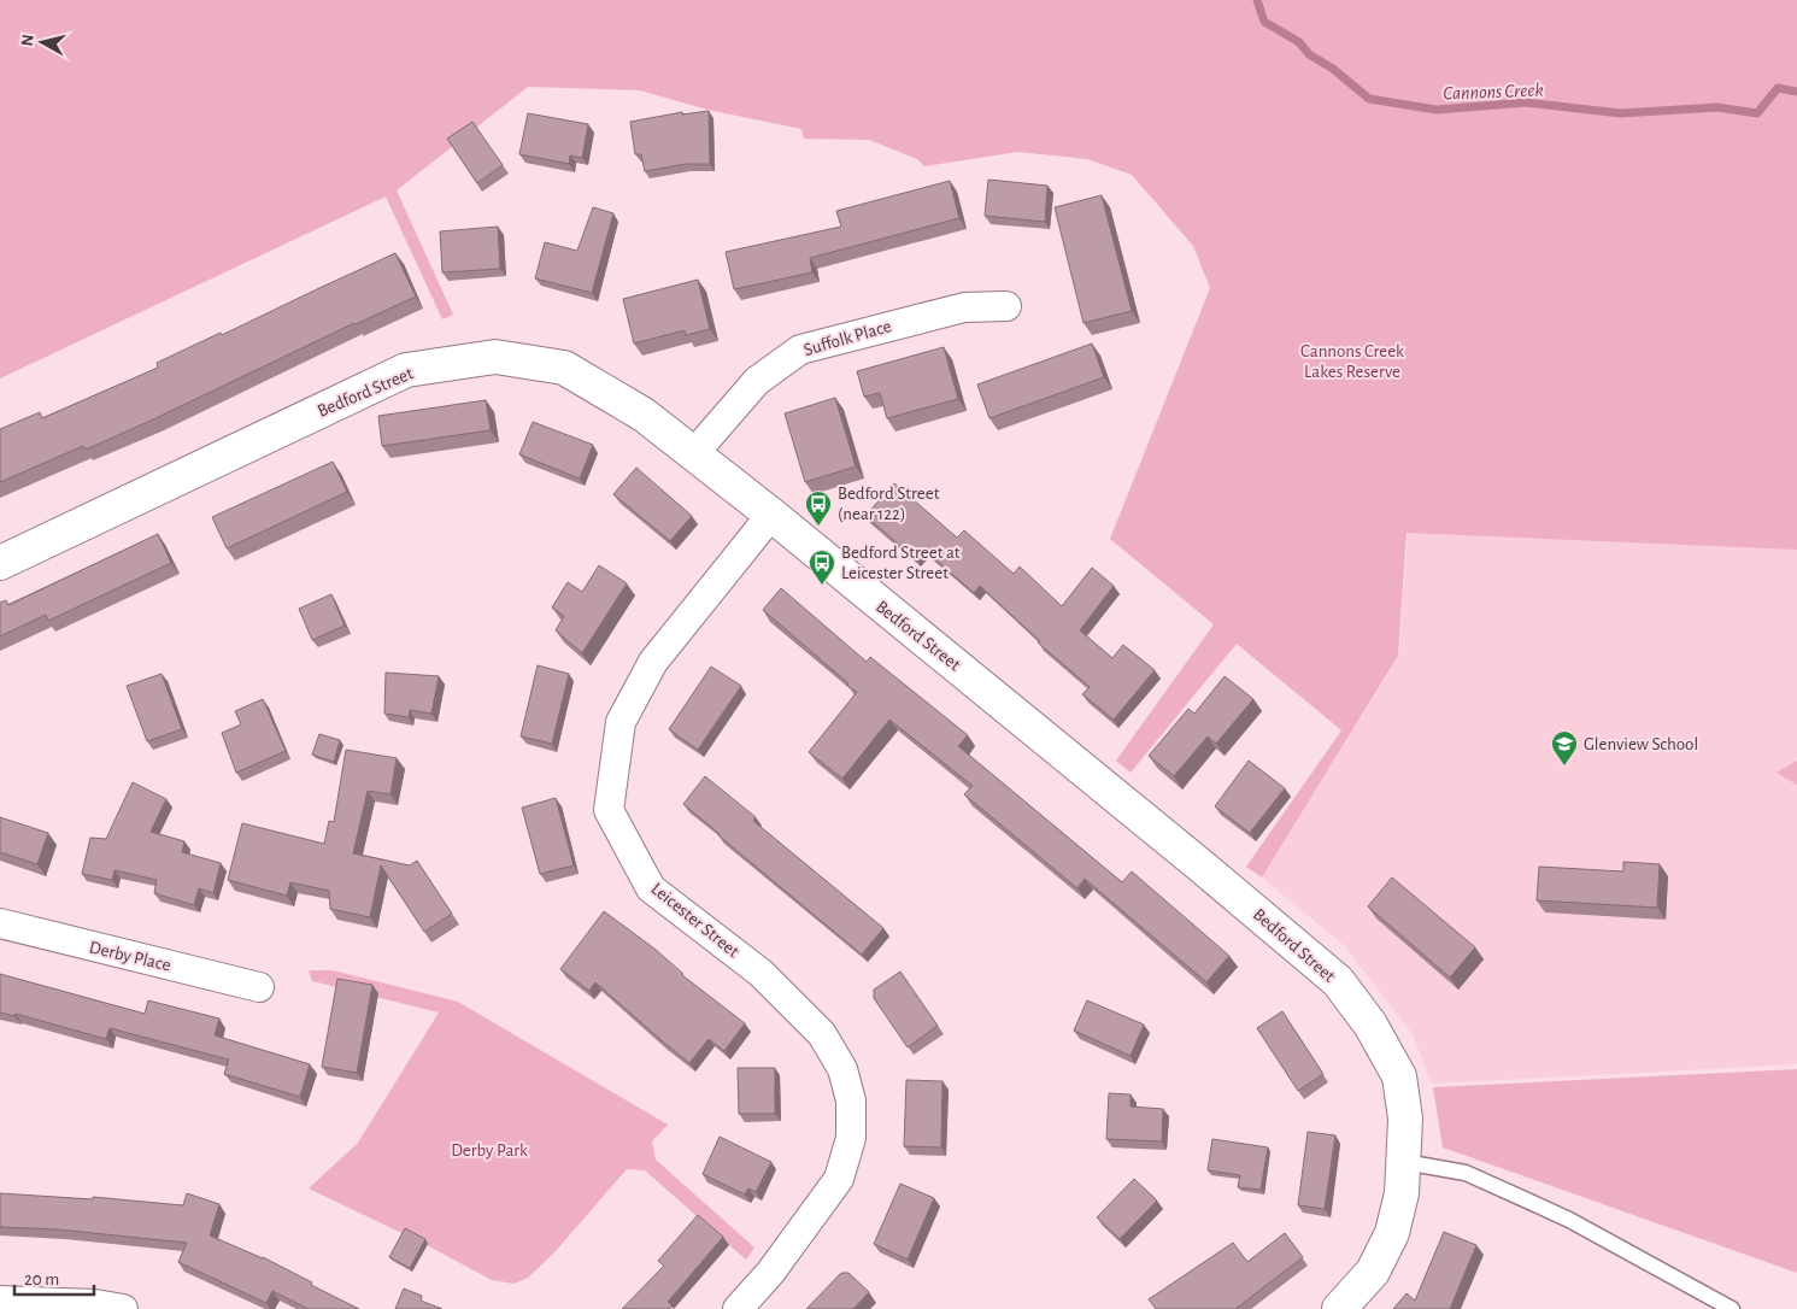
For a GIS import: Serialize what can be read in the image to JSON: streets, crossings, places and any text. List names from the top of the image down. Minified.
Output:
{"streets":{"street":["Suffolk Place","Bedford Street","Leicester Street","Derby Place"]},"crossings":[["Suffolk Place","Bedford Street"],["Bedford Street","Leicester Street"]],"water":["Cannons Creek"],"parks":["Cannons Creek Lakes Reserve","Derby Park"],"places":{"bus stop":["Bedford Street (near 122)","Bedford Street at Leicester Street"],"school or university":["Glenview School"]},"scale_bar":"20 m","north":"left"}
